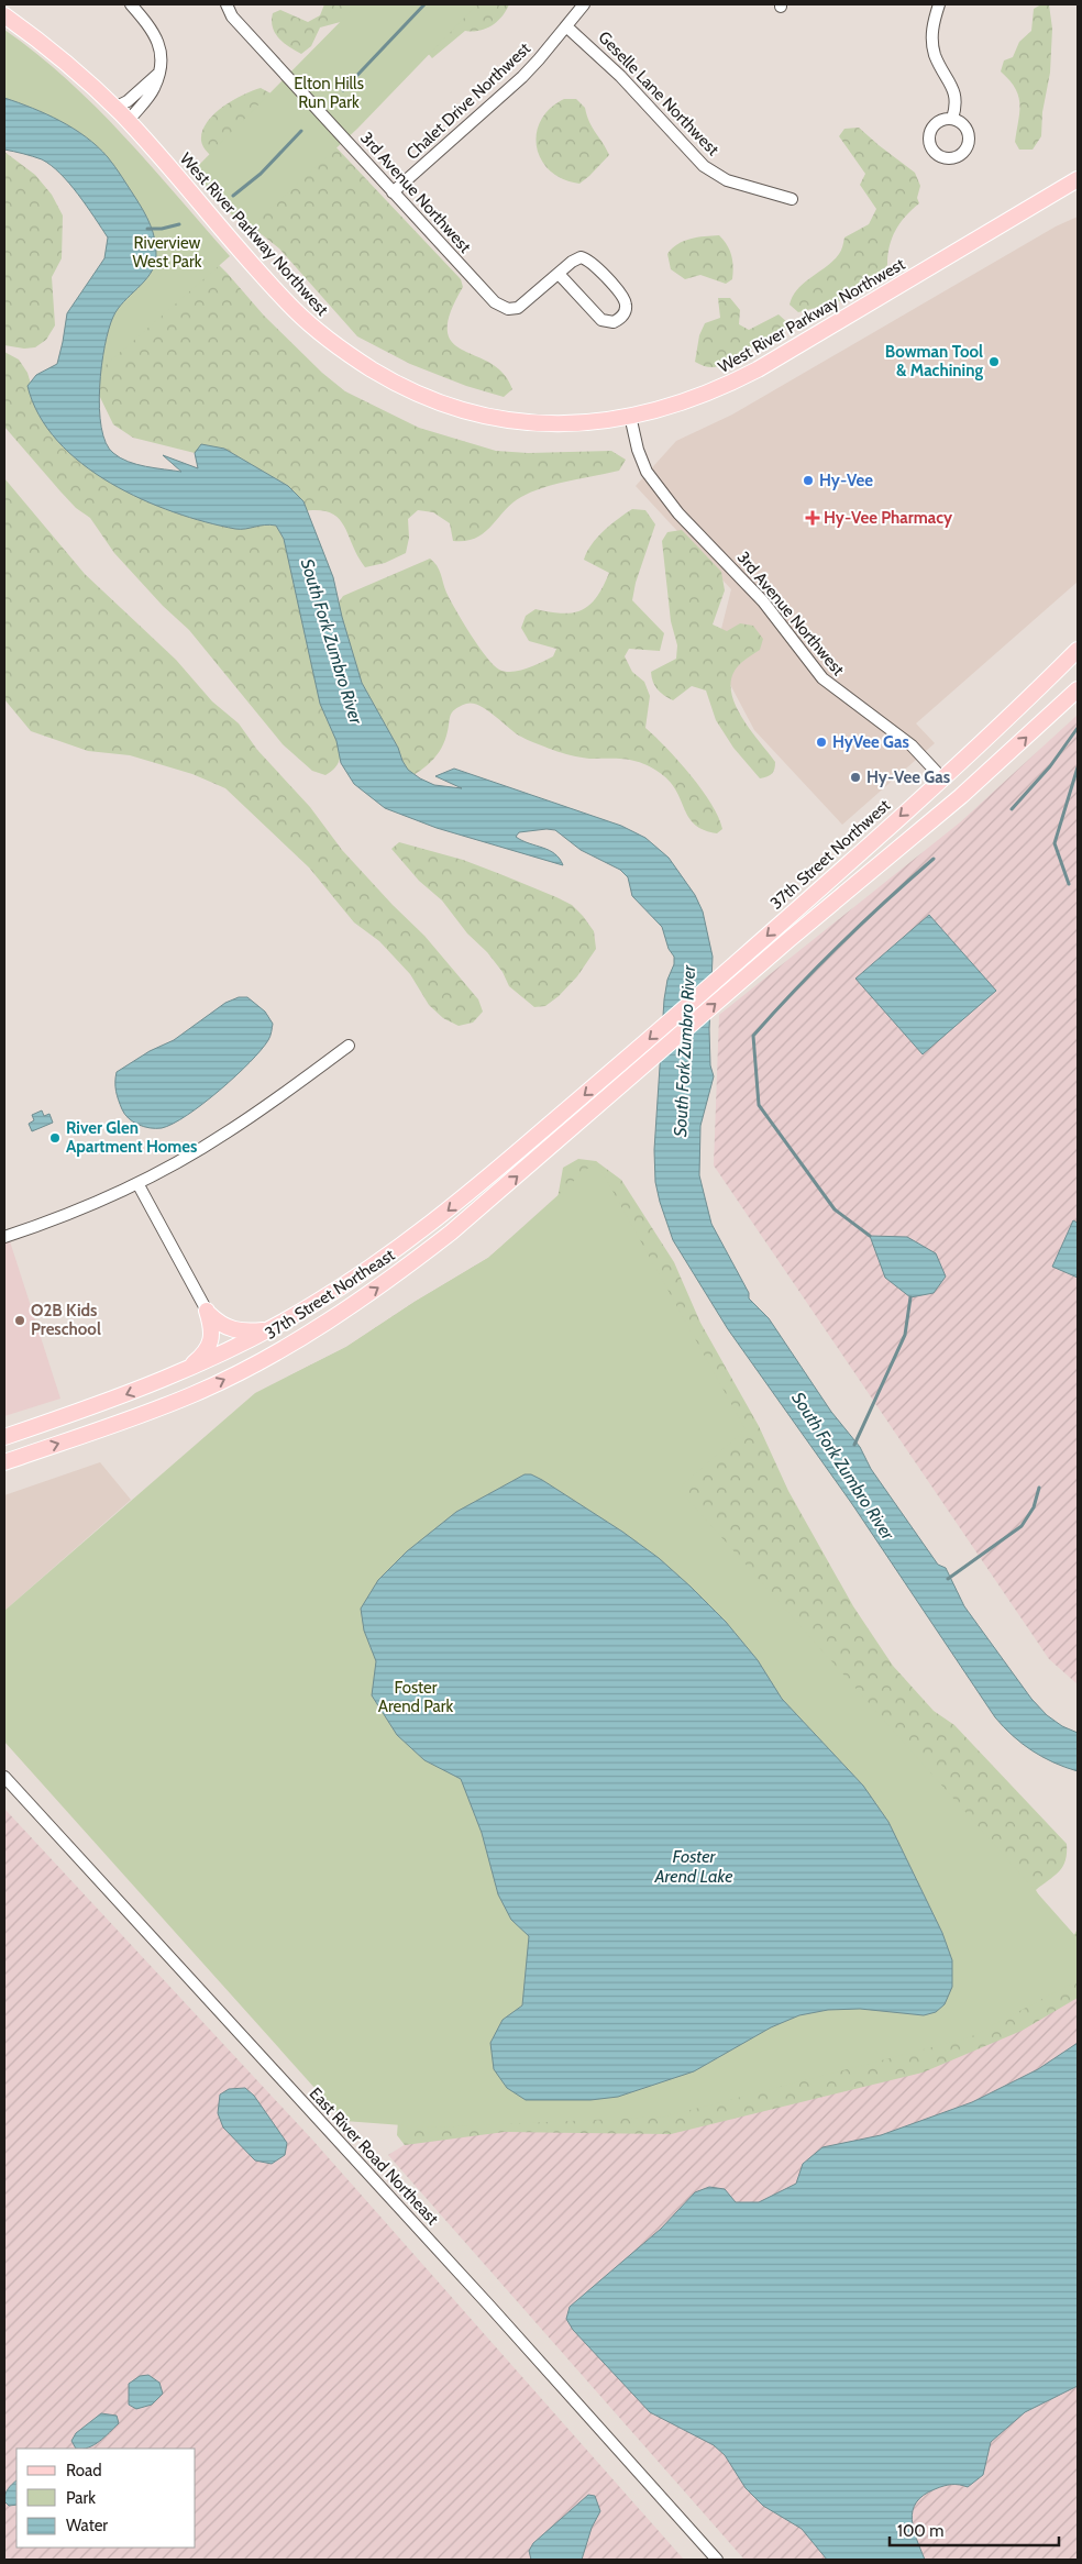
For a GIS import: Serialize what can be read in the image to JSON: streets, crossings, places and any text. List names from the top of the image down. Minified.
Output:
{"streets":{"main road":["West River Parkway Northwest","37th Street Northwest","37th Street Northeast"],"street":["Geselle Lane Northwest","Chalet Drive Northwest","3rd Avenue Northwest","East River Road Northeast"]},"crossings":[["Geselle Lane Northwest","Chalet Drive Northwest"],["Chalet Drive Northwest","3rd Avenue Northwest"],["3rd Avenue Northwest","West River Parkway Northwest"],["3rd Avenue Northwest","37th Street Northwest"],["37th Street Northwest","37th Street Northeast"]],"one_way":["37th Street Northwest"],"water":["South Fork Zumbro River","Foster Arend Lake"],"parks":["Elton Hills Run Park","Riverview West Park","Foster Arend Park"],"places":{"other":["Bowman Tool & Machining","Hy-Vee","HyVee Gas","Hy-Vee Gas","River Glen Apartment Homes","O2B Kids Preschool"],"health":["Hy-Vee Pharmacy"]},"legend":["Road","Park","Water"],"scale_bar":"100 m"}
